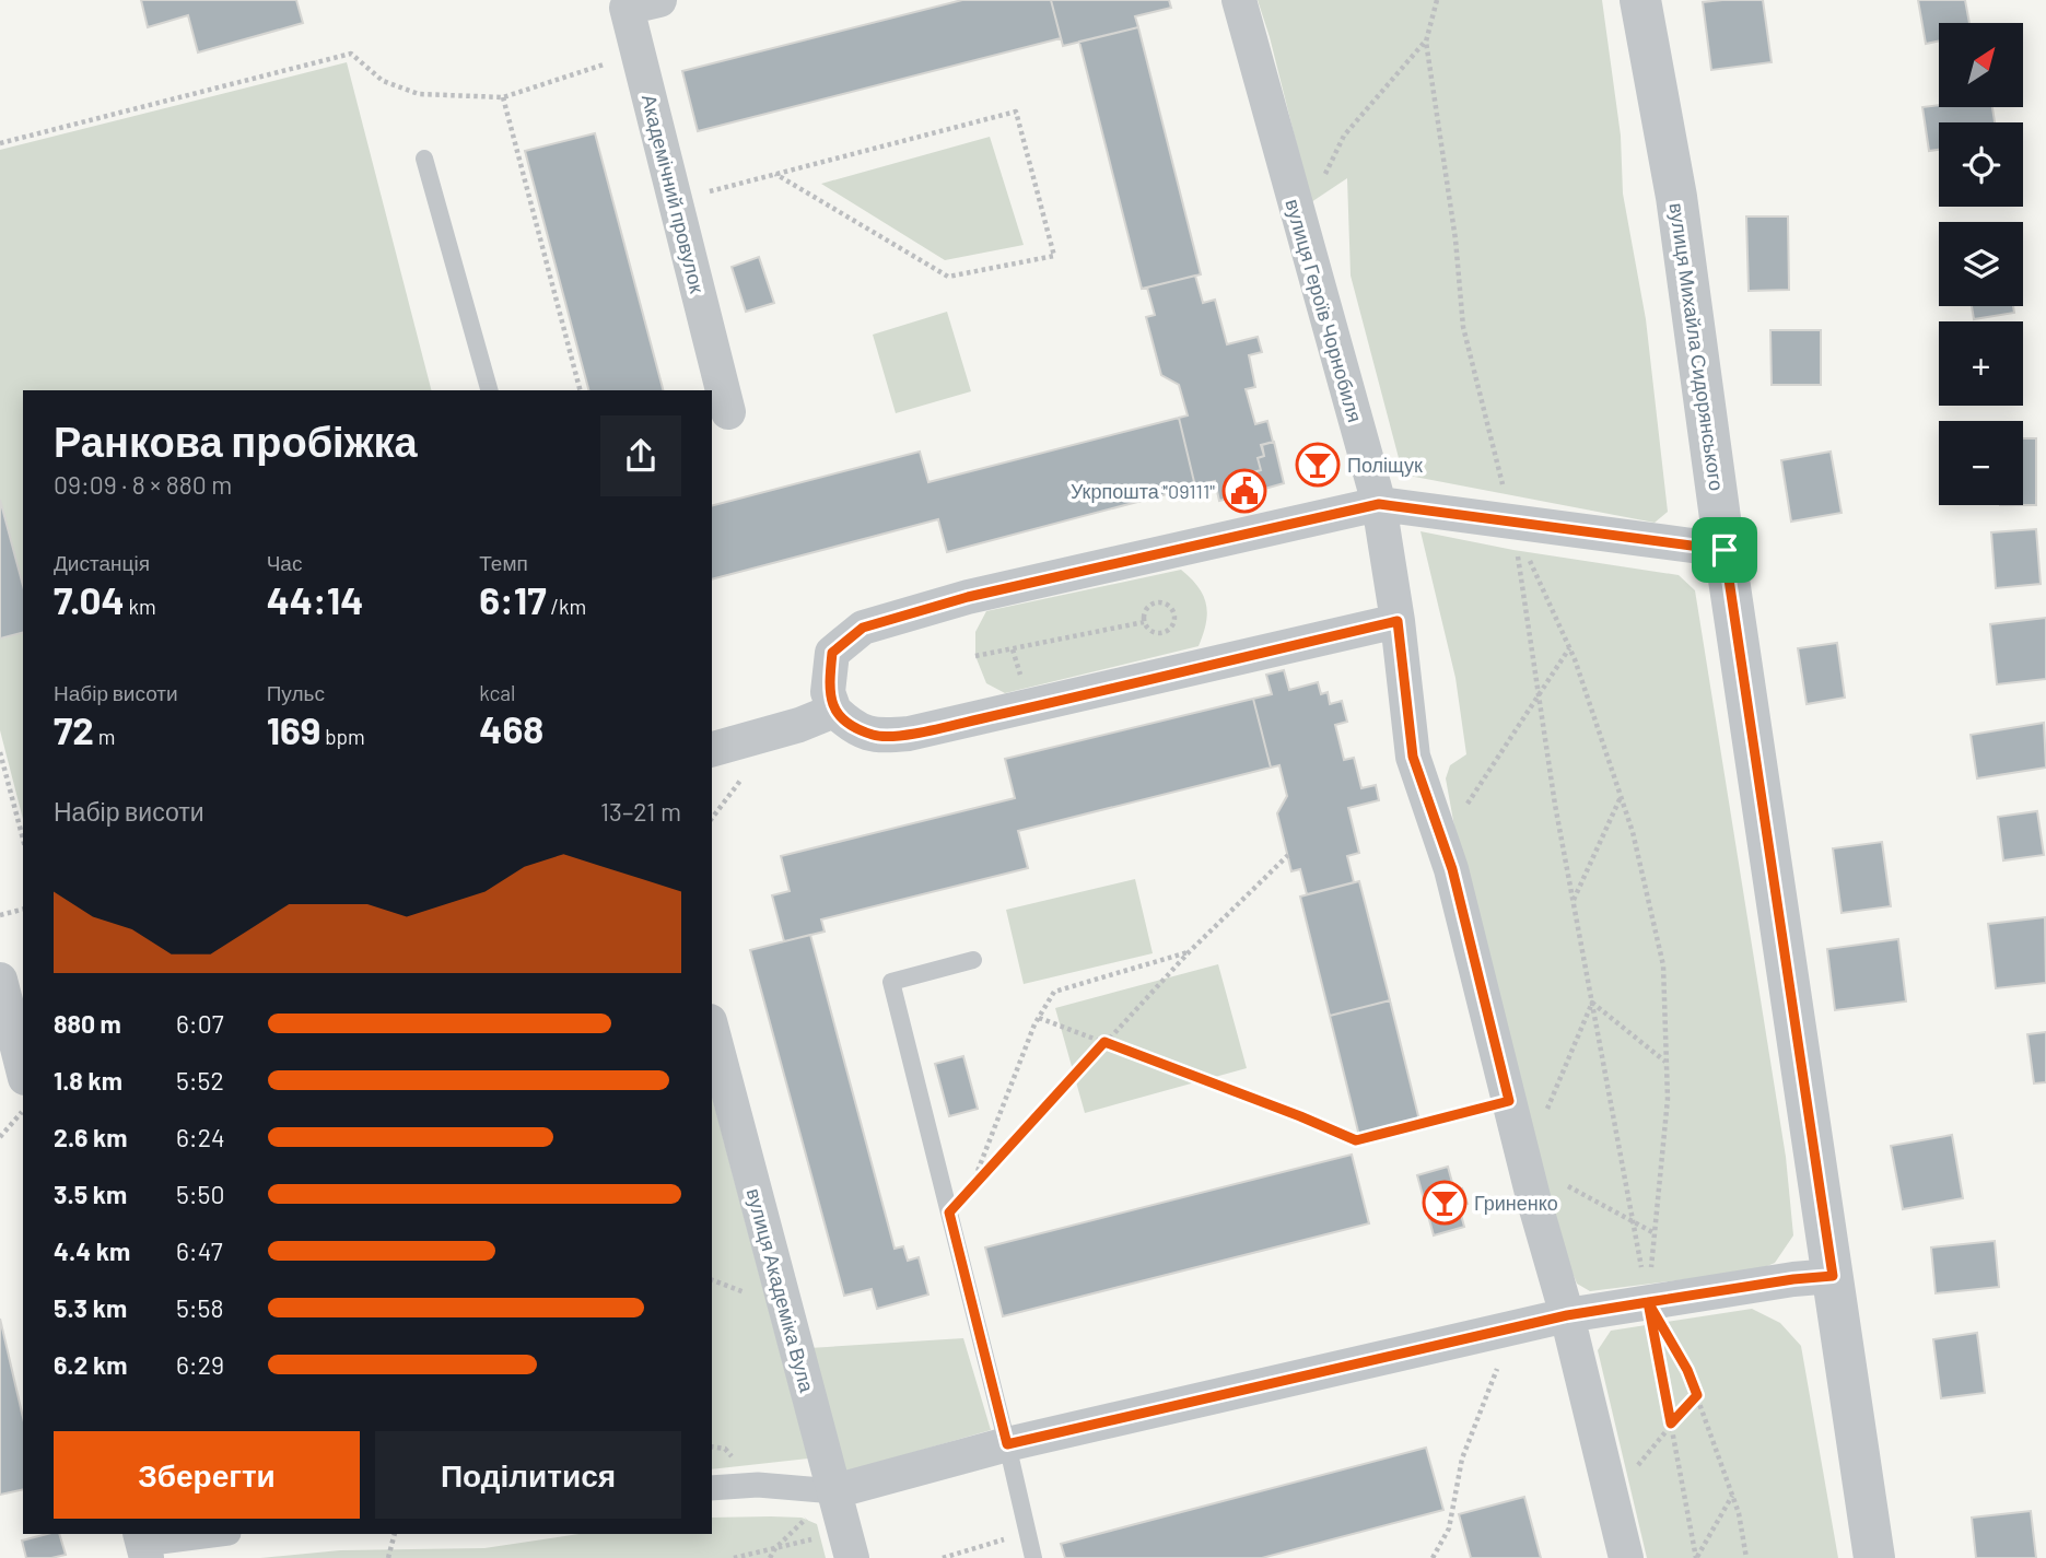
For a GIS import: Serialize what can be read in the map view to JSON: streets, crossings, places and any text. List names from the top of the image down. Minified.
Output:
{"streets":{"street":["Академічний провулок","вулиця Героїв Чорнобиля","вулиця Михайла Сидорянського","вулиця Академіка Вула"]},"places":{"bar":["Поліщук","Гриненко"],"public building":["Укрпошта \"09111\""]},"north":"top right","page":{"map_buttons":["+","−"],"heading":["Ранкова пробіжка","09:09 · 8 × 880 m"],"stats":[["Дистанція","7.04 km"],["Час","44:14"],["Темп","6:17 /km"],["Набір висоти","72 m"],["Пульс","169 bpm"],["kcal","468"]],"chart":["Набір висоти","13–21 m"],"list":[{"name":"880 m","note":"6:07"},{"name":"1.8 km","note":"5:52"},{"name":"2.6 km","note":"6:24"},{"name":"3.5 km","note":"5:50"},{"name":"4.4 km","note":"6:47"},{"name":"5.3 km","note":"5:58"},{"name":"6.2 km","note":"6:29"}],"buttons":["Зберегти","Поділитися"]}}
